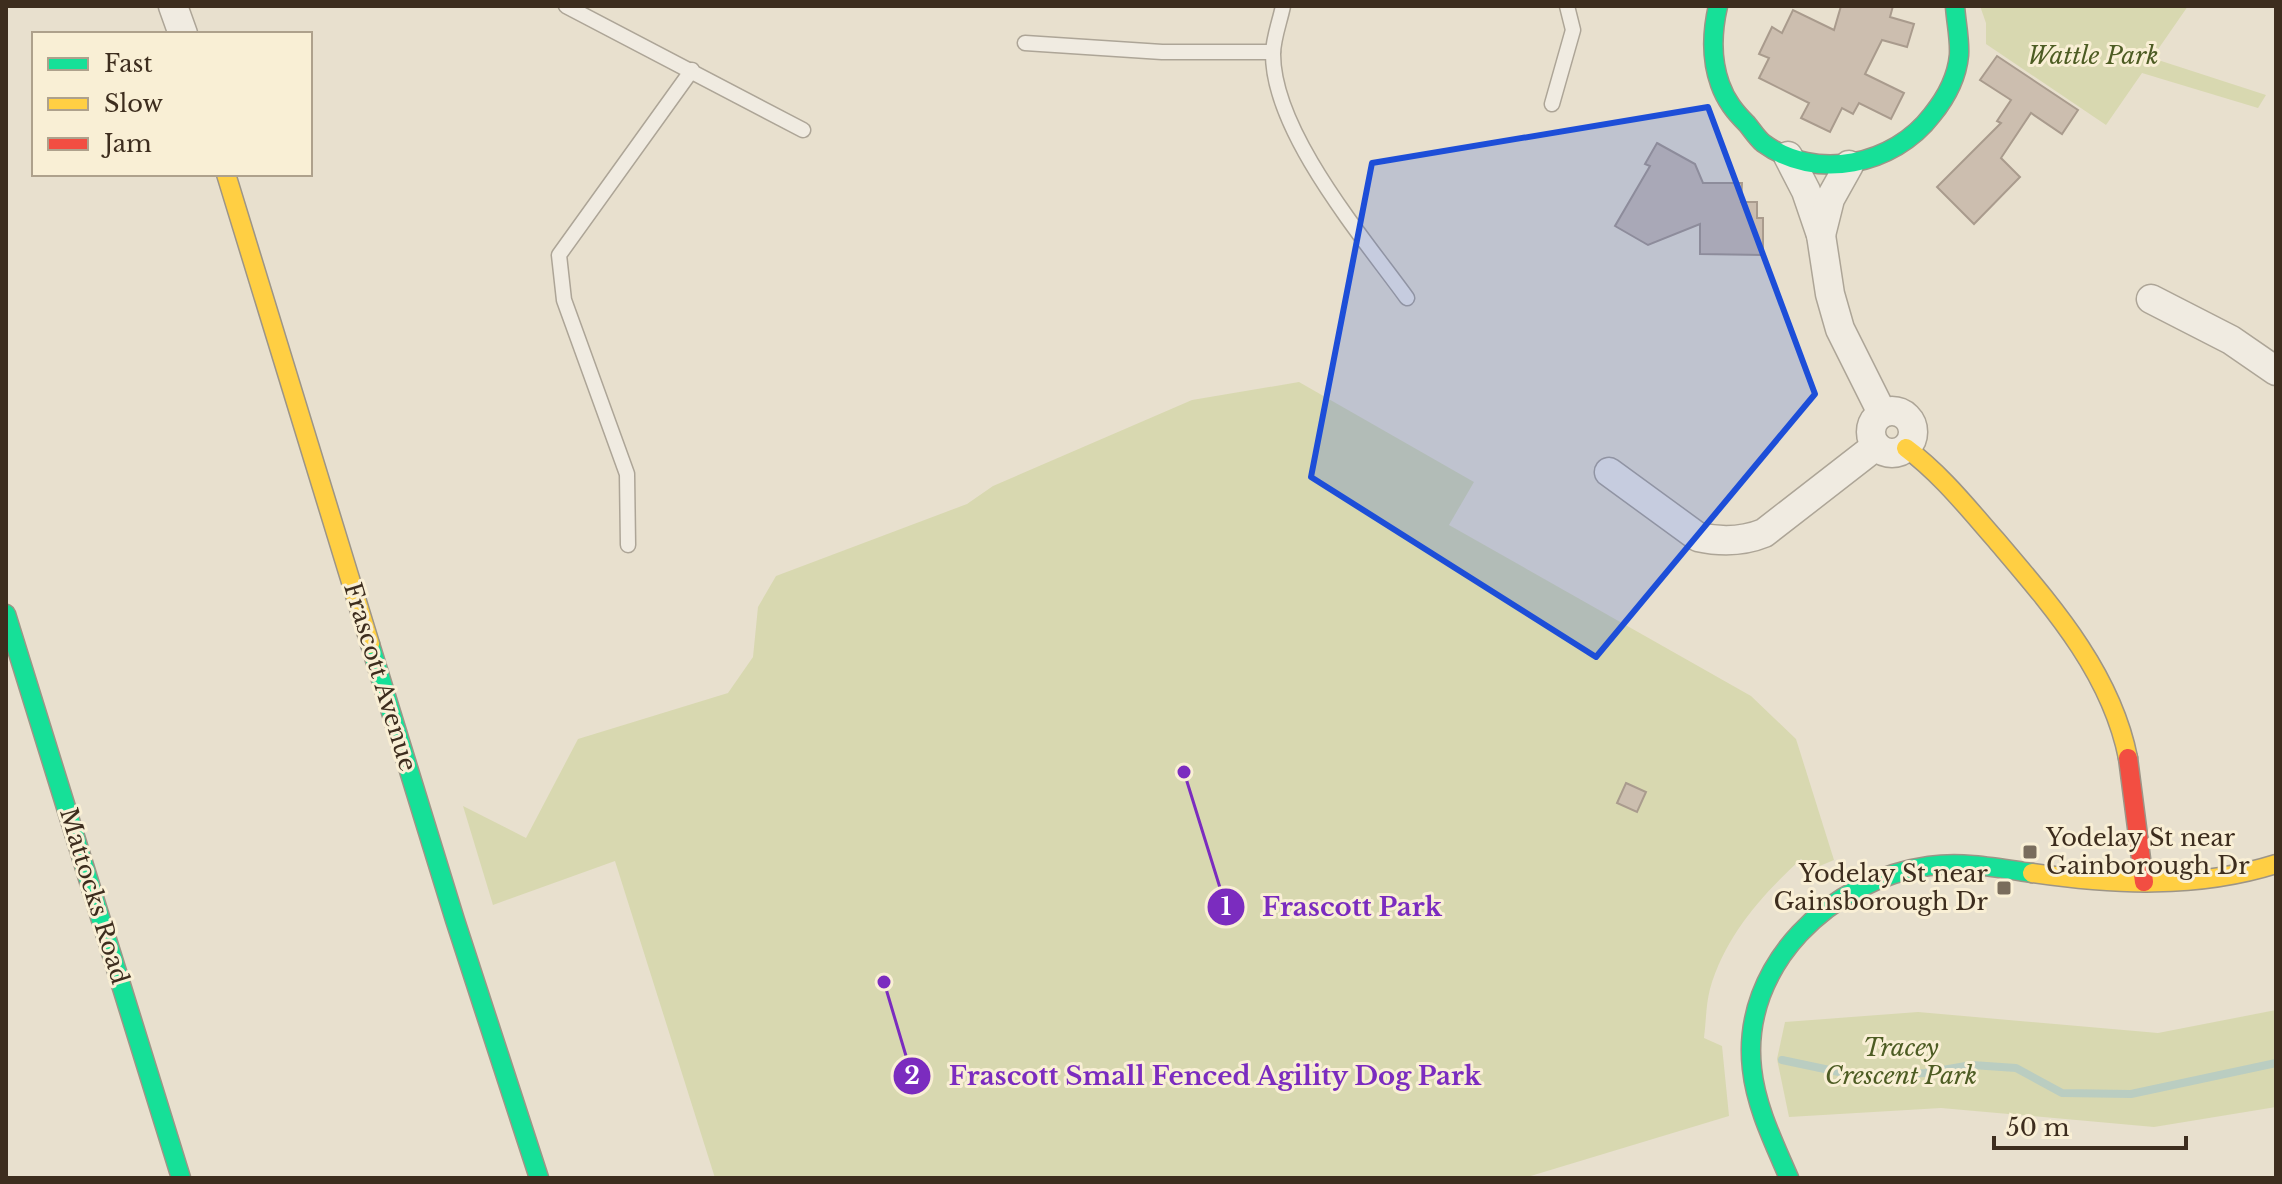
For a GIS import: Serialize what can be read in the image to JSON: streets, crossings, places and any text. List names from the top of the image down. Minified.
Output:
{"streets":{"street":["Frascott Avenue","Mattocks Road"]},"parks":["Wattle Park","Tracey Crescent Park"],"places":{"other":["Frascott Park","Frascott Small Fenced Agility Dog Park"],"transit":["Yodelay St near Gainborough Dr","Yodelay St near Gainsborough Dr"]},"legend":["Fast","Slow","Jam"],"scale_bar":"50 m"}
